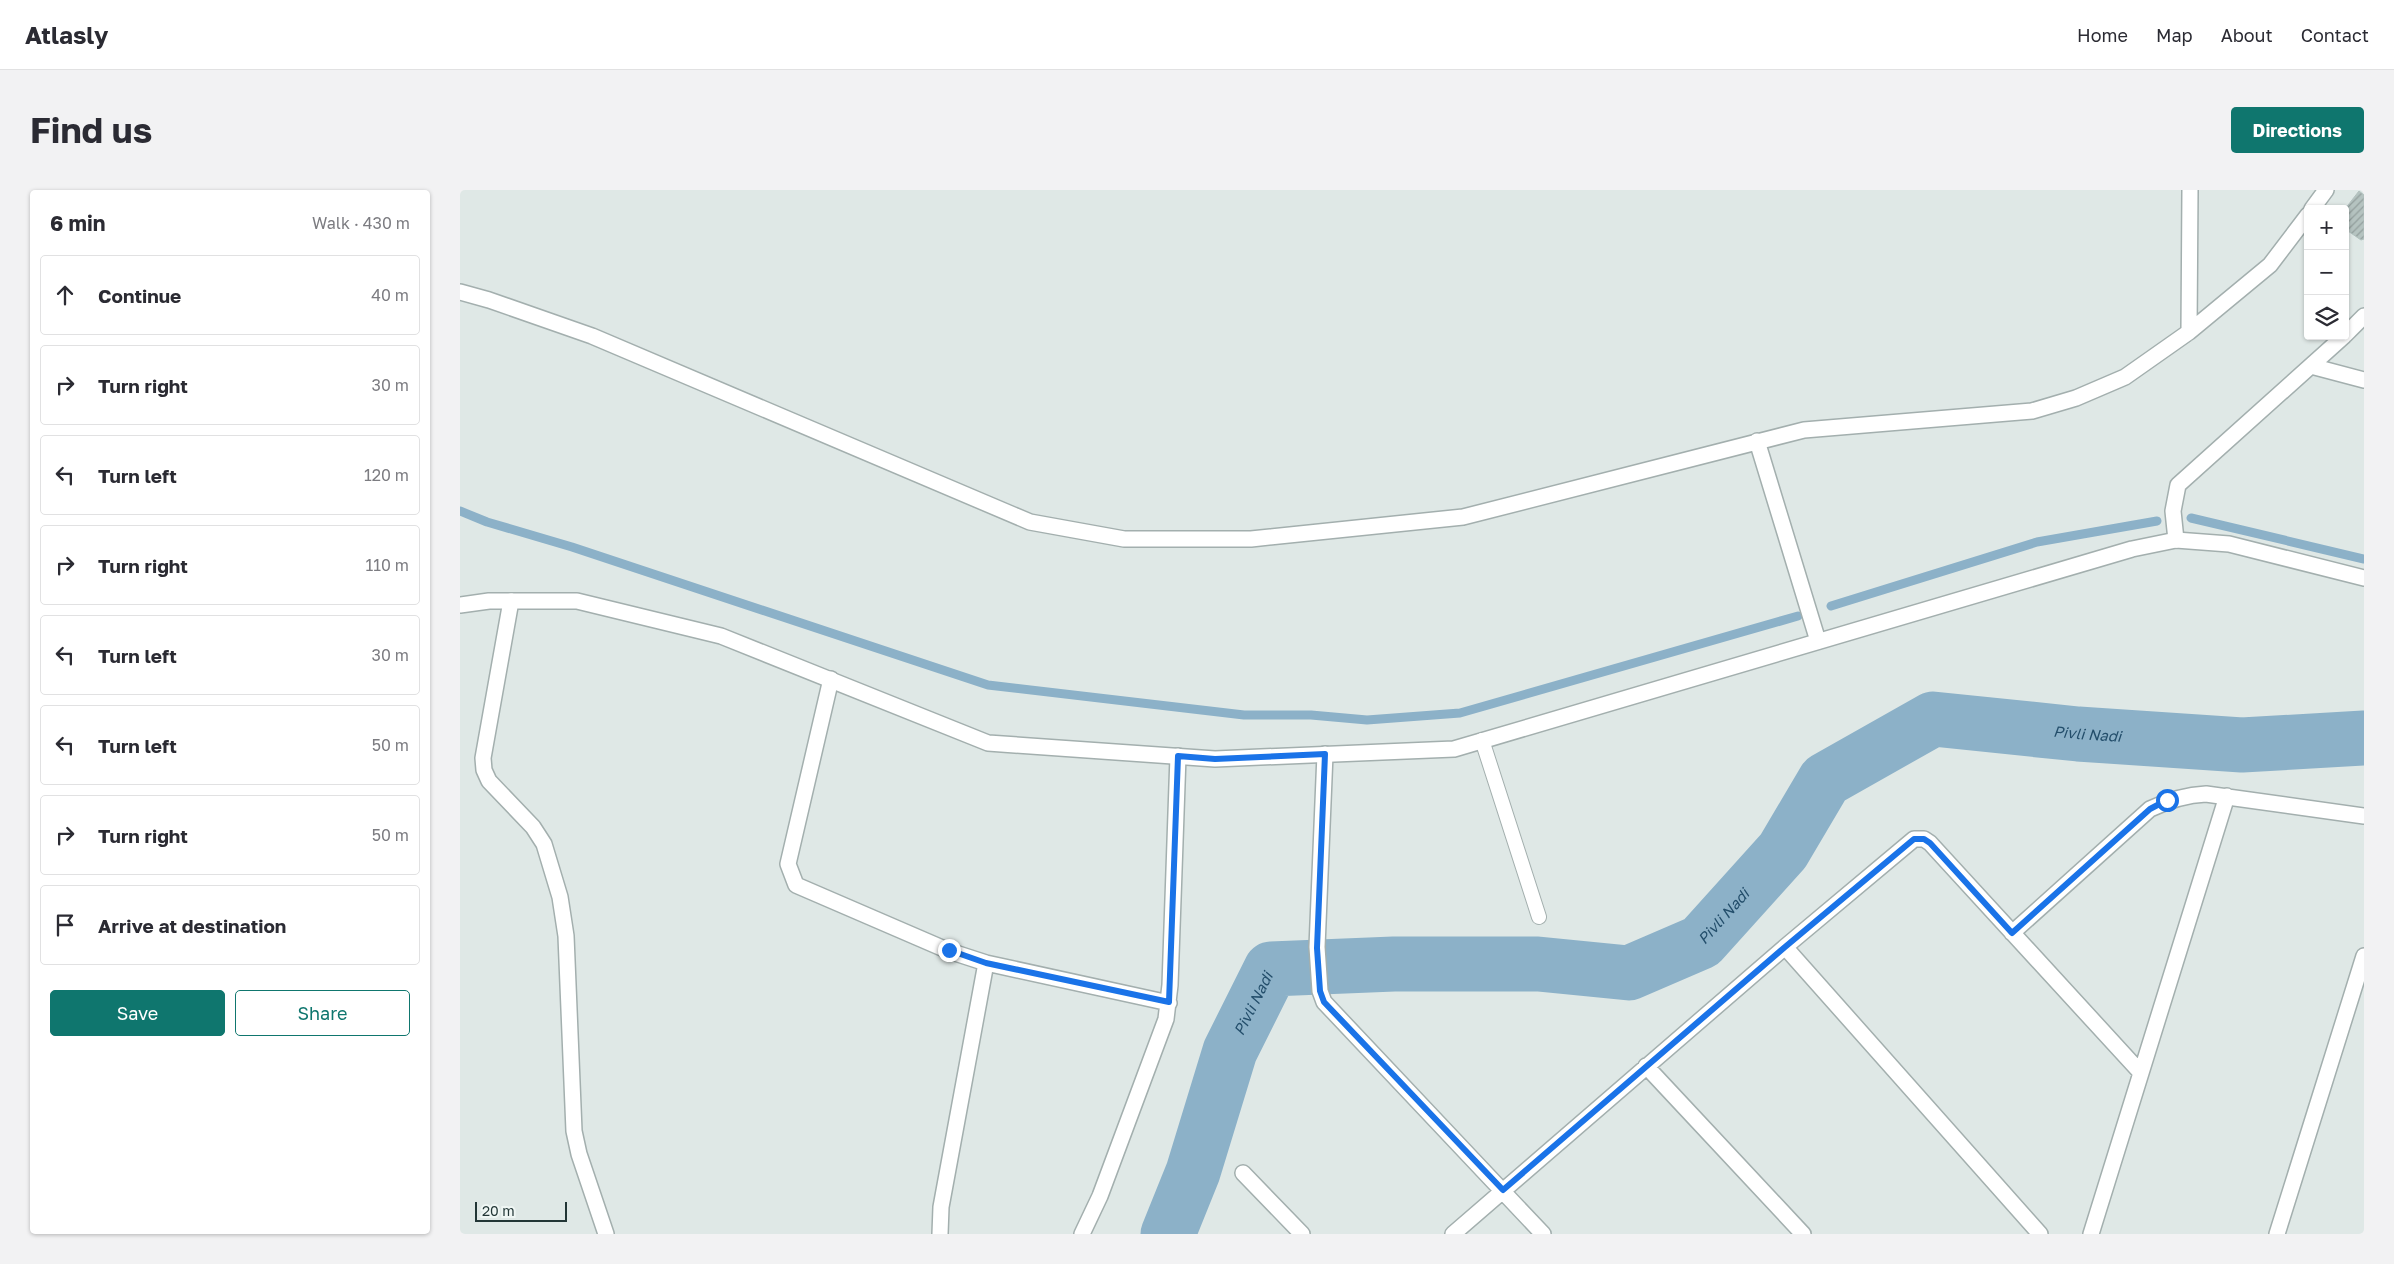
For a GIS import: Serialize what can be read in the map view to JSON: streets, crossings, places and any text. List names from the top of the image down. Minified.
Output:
{"water":["Pivli Nadi"],"scale_bar":"20 m","page":{"header":"Atlasly","nav":["Home","Map","About","Contact"],"buttons":["Directions",["Save","Share"]],"title":"Find us","heading":["6 min","Walk · 430 m"],"map_buttons":["+","−"],"list":[["Continue","40 m"],["Turn right","30 m"],["Turn left","120 m"],["Turn right","110 m"],["Turn left","30 m"],["Turn left","50 m"],["Turn right","50 m"],"Arrive at destination"],"scale":"20 m"}}
